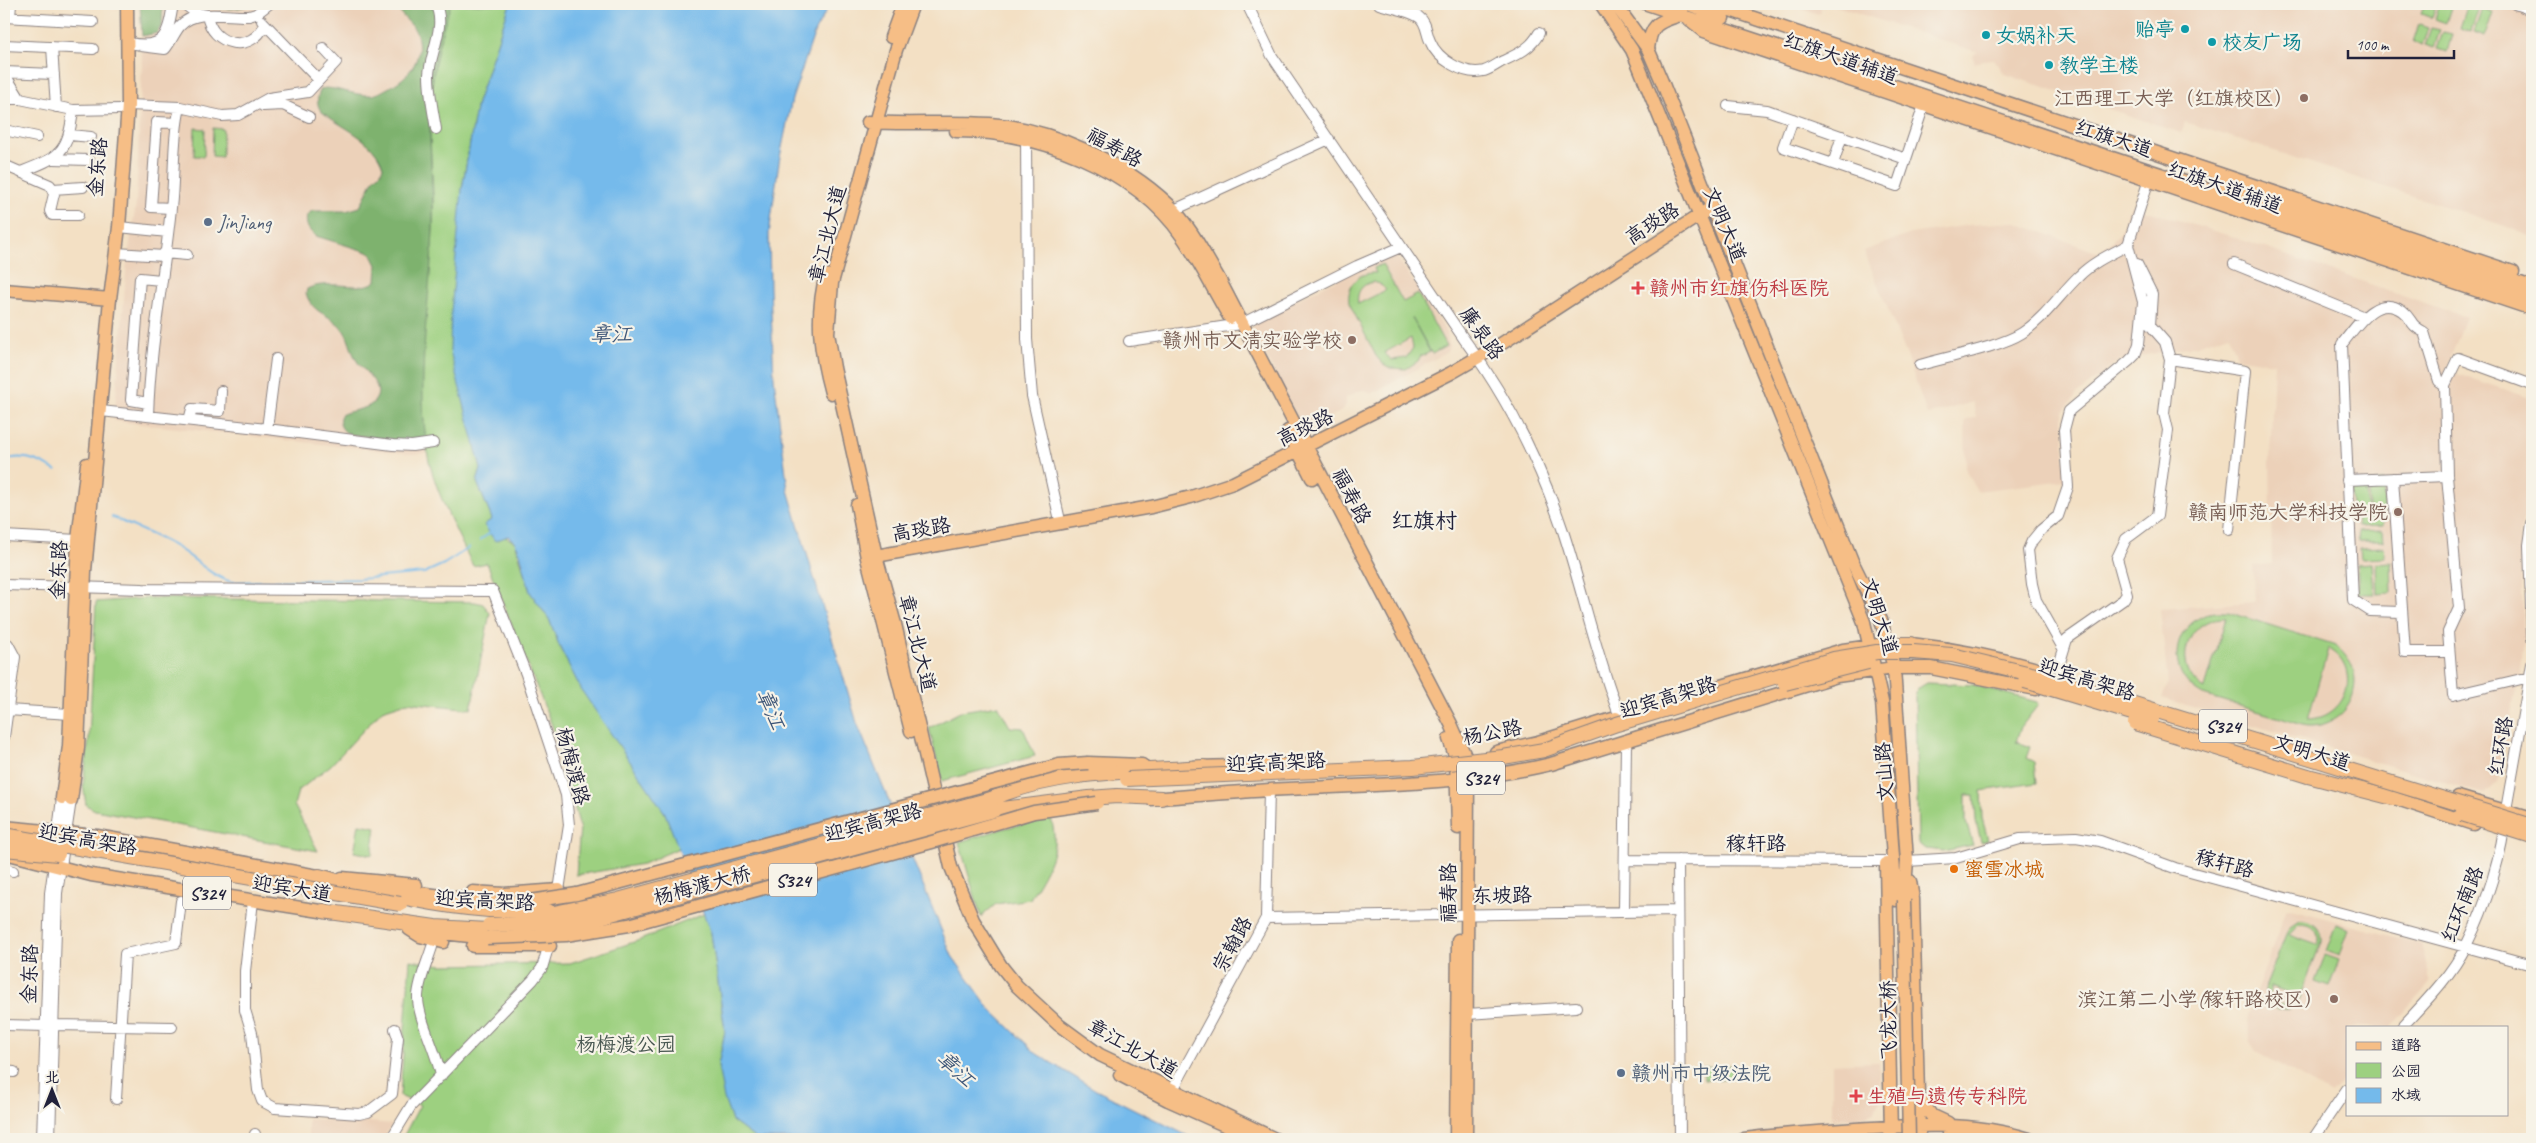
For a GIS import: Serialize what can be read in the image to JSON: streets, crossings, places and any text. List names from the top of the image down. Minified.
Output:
{"streets":{"highway":["文明大道","迎宾高架路","S324"],"main road":["红旗大道辅道","红旗大道","福寿路","金东路","高琰路","章江北大道","杨公路","文山路","杨梅渡大桥","迎宾大道","飞龙大桥"],"street":["廉泉路","红环路","杨梅渡路","稼轩路","东坡路","红环南路","宗翰路"]},"crossings":[["红旗大道辅道","红旗大道"],["福寿路","高琰路"],["福寿路","章江北大道"],["福寿路","S324"],["福寿路","杨公路"],["福寿路","东坡路"],["金东路","迎宾高架路"],["金东路","杨梅渡路"],["金东路","迎宾大道"],["高琰路","文明大道"],["高琰路","章江北大道"],["高琰路","廉泉路"],["文明大道","迎宾高架路"],["文明大道","S324"],["文明大道","杨公路"],["文明大道","红环路"],["文明大道","文山路"],["文明大道","红环南路"],["章江北大道","宗翰路"],["廉泉路","杨公路"],["迎宾高架路","杨公路"],["迎宾高架路","红环路"],["迎宾高架路","杨梅渡大桥"],["迎宾高架路","迎宾大道"],["S324","文山路"],["S324","宗翰路"],["杨公路","文山路"],["杨公路","杨梅渡大桥"],["红环路","红环南路"],["杨梅渡路","迎宾大道"],["文山路","稼轩路"],["文山路","飞龙大桥"],["稼轩路","红环南路"],["杨梅渡大桥","迎宾大道"],["东坡路","宗翰路"]],"districts":["红旗村"],"water":["章江"],"parks":["杨梅渡公园"],"places":{"other":["贻亭","女娲补天","校友广场","教学主楼","江西理工大学（红旗校区）","JinJiang","赣州市文清实验学校","赣南师范大学科技学院","蜜雪冰城","滨江第二小学(稼轩路校区）","赣州市中级法院"],"health":["赣州市红旗伤科医院","生殖与遗传专科院"]},"legend":["道路","公园","水域"],"scale_bar":"100 m","north":"top"}
